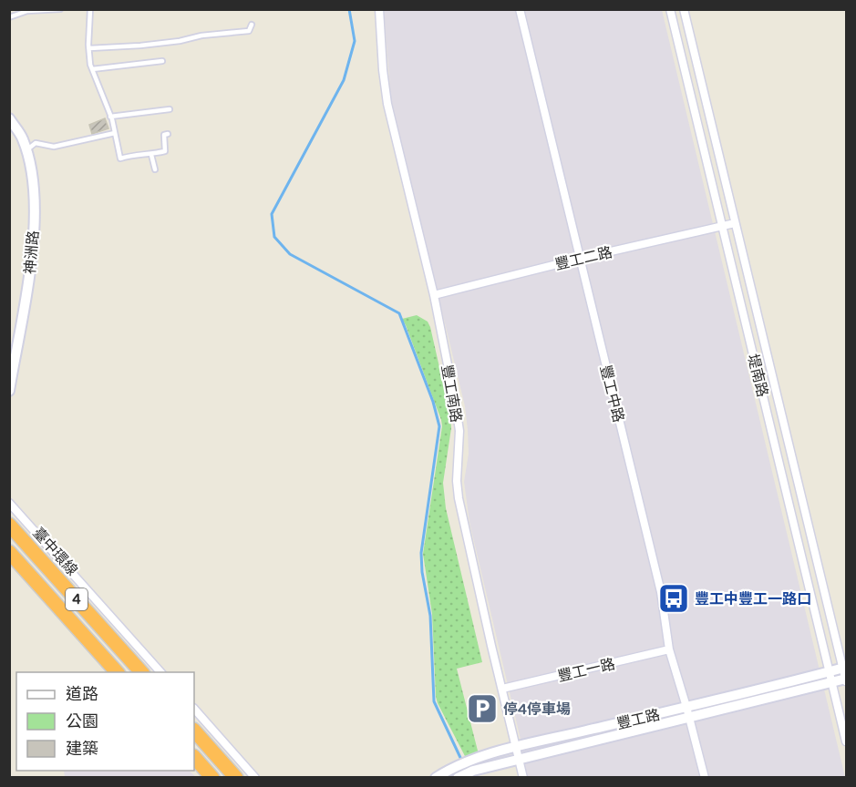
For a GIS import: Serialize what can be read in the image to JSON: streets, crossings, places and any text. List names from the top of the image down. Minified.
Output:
{"streets":{"highway":["臺中環線","4"],"street":["神洲路","豐工二路","堤南路","豐工南路","豐工中路","豐工一路","豐工路"]},"crossings":[["豐工二路","堤南路"],["豐工二路","豐工南路"],["豐工二路","豐工中路"],["堤南路","豐工路"],["豐工南路","豐工一路"],["豐工南路","豐工路"],["豐工中路","豐工一路"],["豐工中路","豐工路"]],"places":{"bus stop":["豐工中豐工一路口"],"parking":["停4停車場"]},"legend":["道路","公園","建築"]}
